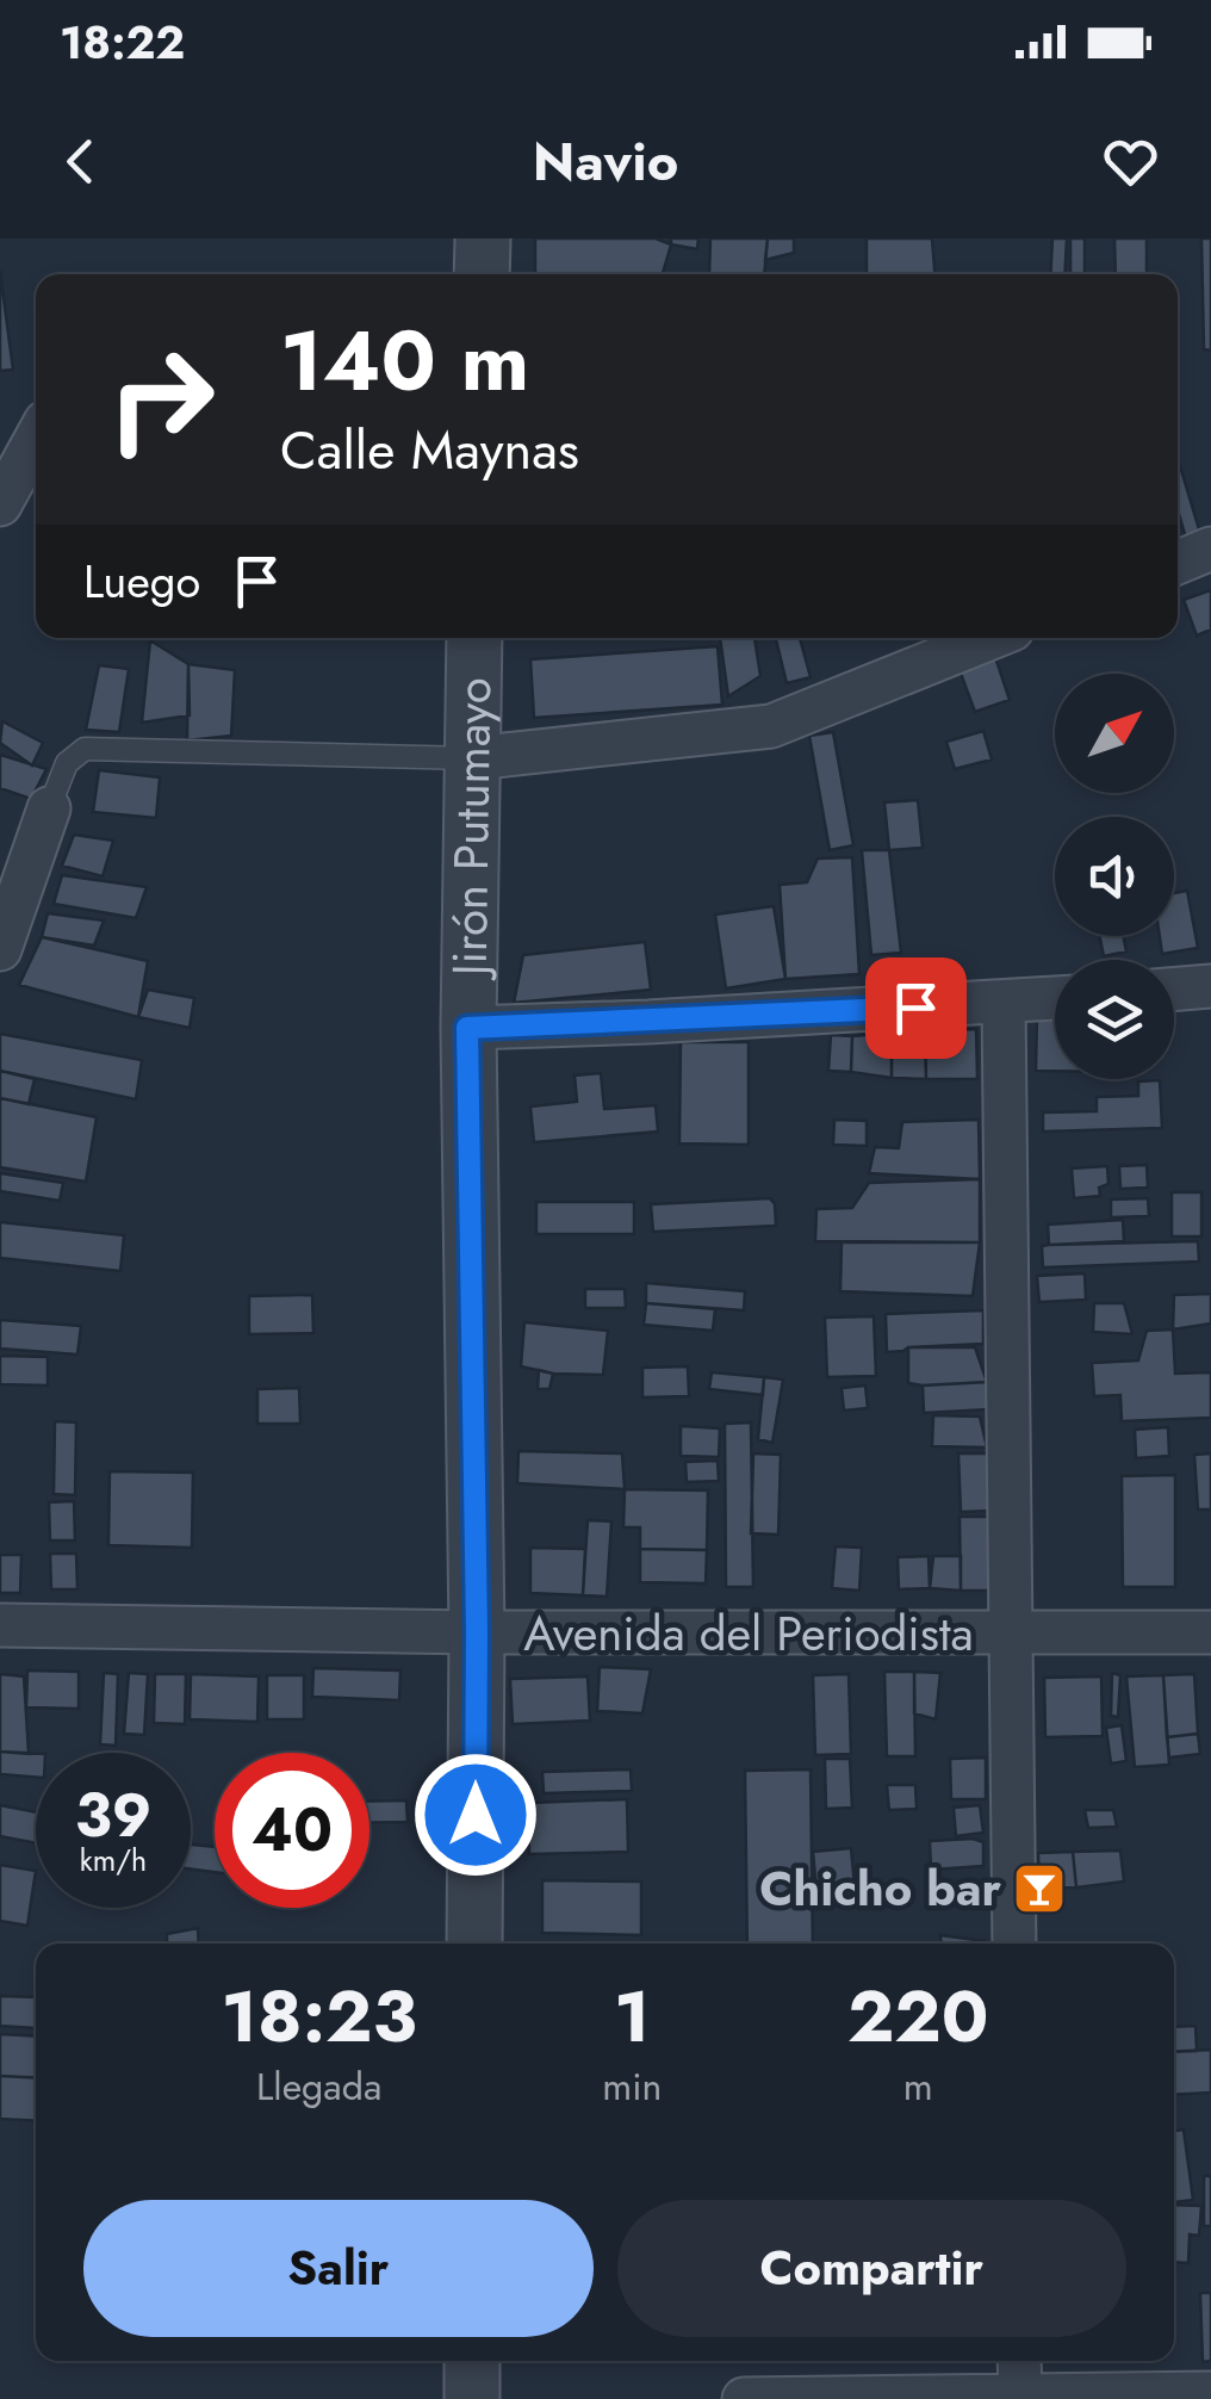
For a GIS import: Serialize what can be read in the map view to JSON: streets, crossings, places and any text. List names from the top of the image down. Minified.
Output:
{"streets":{"street":["Jirón Putumayo","Avenida del Periodista"]},"crossings":[["Jirón Putumayo","Avenida del Periodista"]],"places":{"bar":["Chicho bar"]},"north":"top right","page":{"status":"18:22","header":"Navio","turn":["140 m","Calle Maynas"],"then":"Luego","speed":"39 km/h","limit":"40","eta":["18:23","Llegada","1","min","220","m"],"buttons":["Salir","Compartir"]}}
